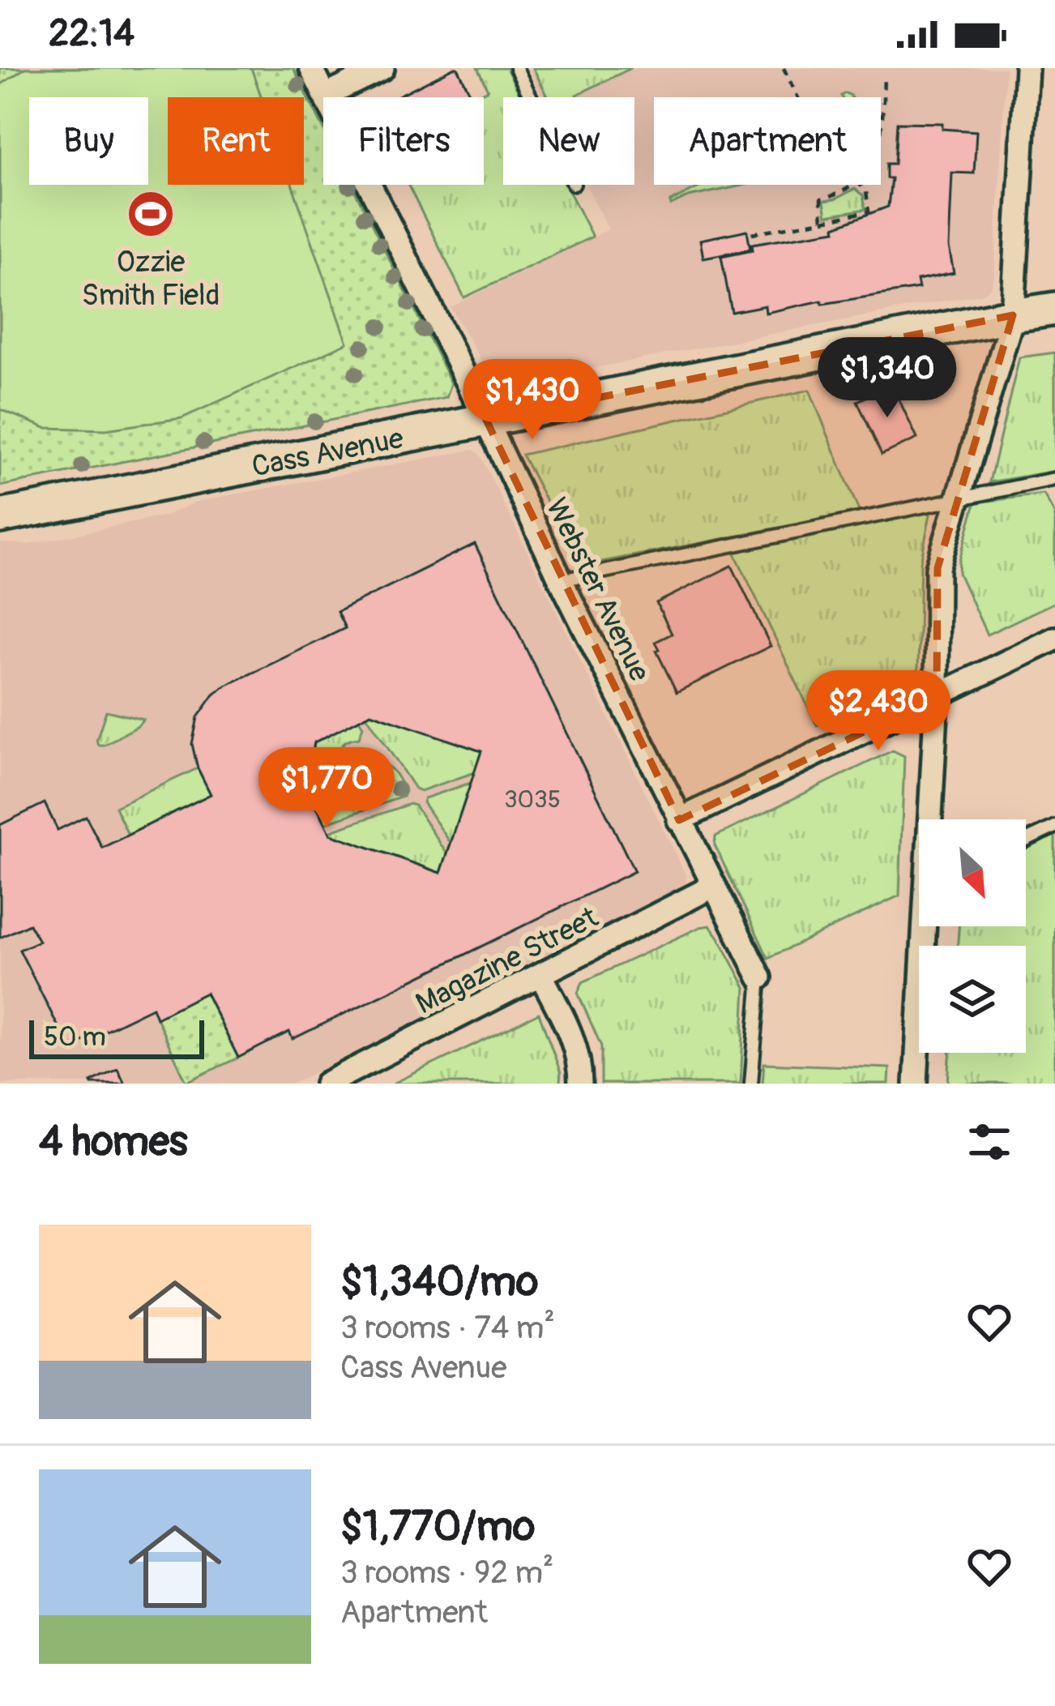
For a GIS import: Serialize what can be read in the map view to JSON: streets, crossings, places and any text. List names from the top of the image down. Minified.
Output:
{"streets":{"main road":["Cass Avenue"],"street":["Webster Avenue","Magazine Street"]},"crossings":[["Cass Avenue","Webster Avenue"],["Webster Avenue","Magazine Street"]],"places":{"sports":["Ozzie Smith Field"]},"house_numbers":["3035"],"scale_bar":"50 m","north":"bottom right","page":{"status":"22:14","chip":["Buy","Rent","Filters","New","Apartment"],"price":["$1,340","$1,430","$2,430","$1,770"],"scale":"50 m","heading":"4 homes","list":[{"name":"$1,340/mo","note":"3 rooms · 74 m² · Cass Avenue"},{"name":"$1,770/mo","note":"3 rooms · 92 m² · Apartment"}]}}
